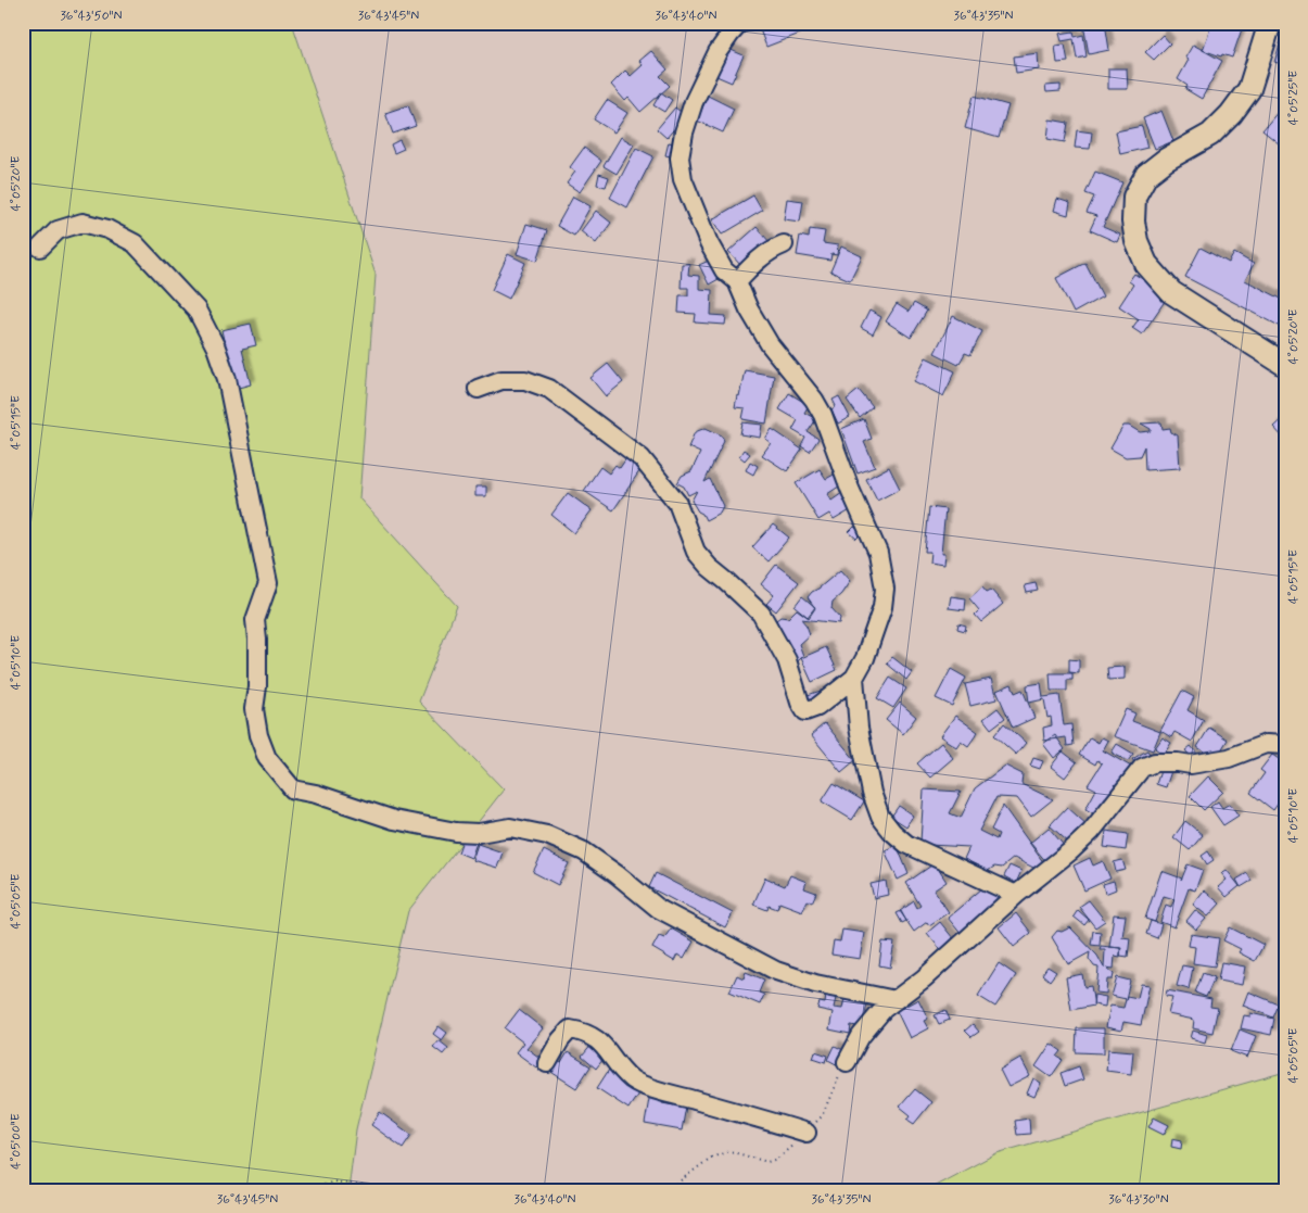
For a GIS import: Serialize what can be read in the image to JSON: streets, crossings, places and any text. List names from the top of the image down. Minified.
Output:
{"coordinates":["36°43'50\"N","36°43'45\"N","36°43'40\"N","36°43'35\"N","4°05'25\"E","4°05'20\"E","4°05'15\"E","4°05'10\"E","4°05'05\"E","4°05'00\"E","36°43'30\"N"]}
